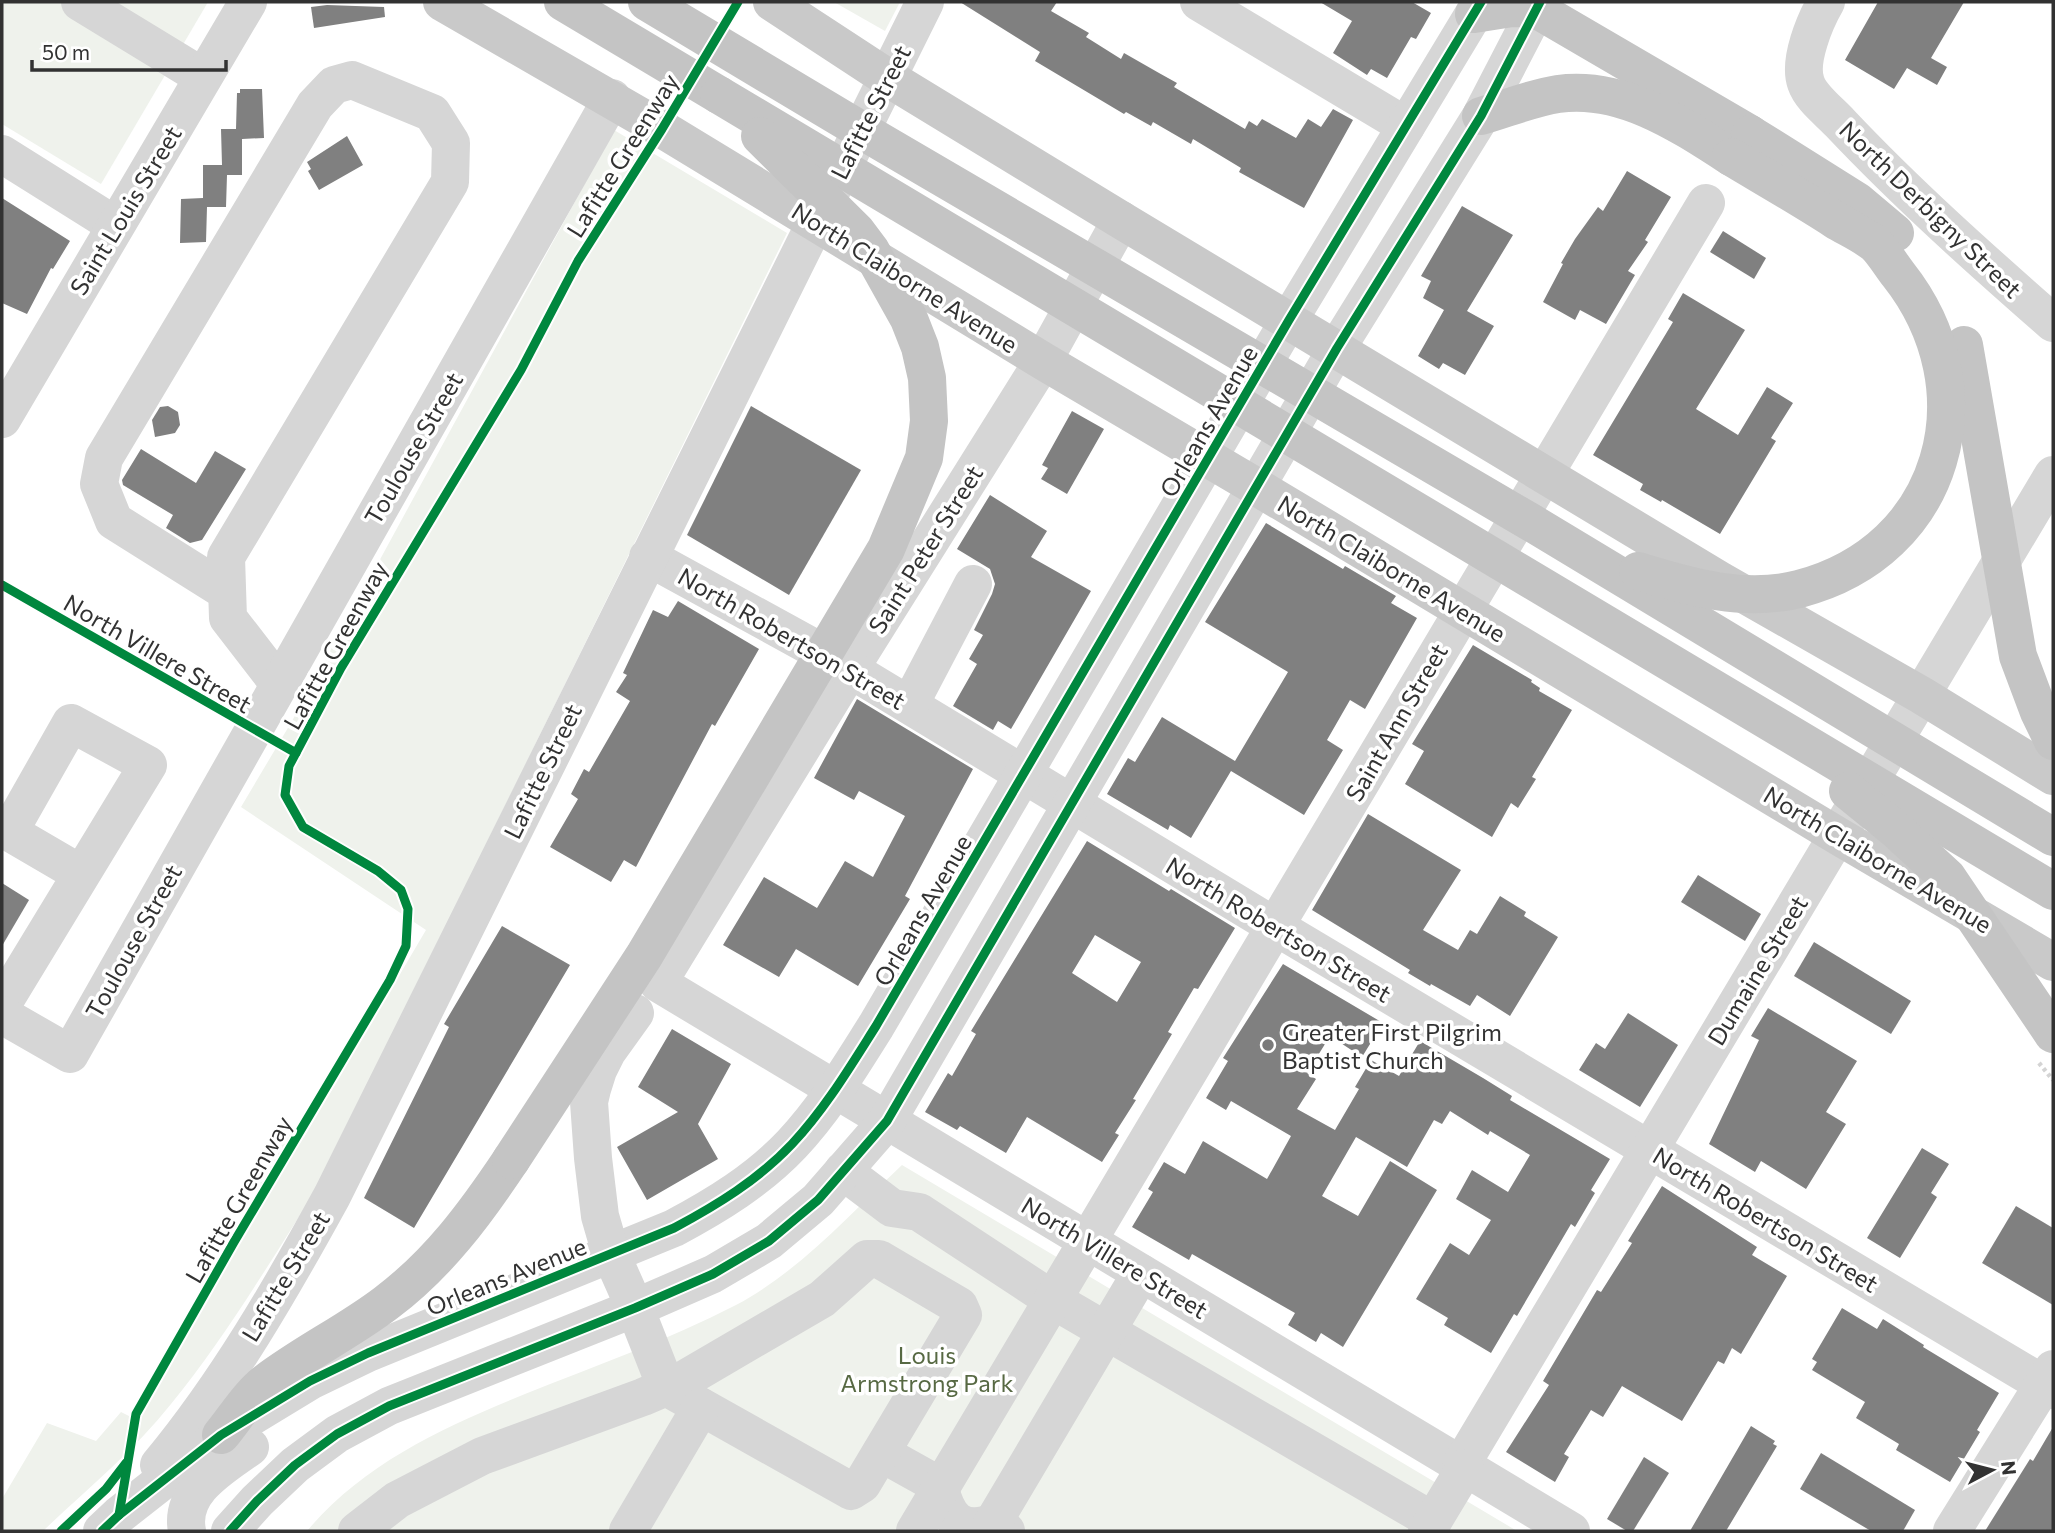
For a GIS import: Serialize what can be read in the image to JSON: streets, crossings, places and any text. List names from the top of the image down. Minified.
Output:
{"streets":{"main road":["North Claiborne Avenue"],"street":["Lafitte Street","North Derbigny Street","Saint Louis Street","Orleans Avenue","Toulouse Street","Saint Peter Street","North Robertson Street","North Villere Street","Saint Ann Street","Dumaine Street"],"cycle path":["Lafitte Greenway"]},"crossings":[["Lafitte Street","North Claiborne Avenue"],["Lafitte Street","Orleans Avenue"],["Lafitte Street","North Robertson Street"],["North Claiborne Avenue","Orleans Avenue"],["North Claiborne Avenue","Toulouse Street"],["North Claiborne Avenue","Saint Peter Street"],["North Claiborne Avenue","Saint Ann Street"],["North Claiborne Avenue","Dumaine Street"],["Orleans Avenue","North Robertson Street"],["Orleans Avenue","North Villere Street"],["Saint Peter Street","North Robertson Street"],["Saint Peter Street","North Villere Street"],["North Robertson Street","Saint Ann Street"],["North Robertson Street","Dumaine Street"],["North Villere Street","Saint Ann Street"],["North Villere Street","Dumaine Street"]],"parks":["Louis Armstrong Park"],"places":["Greater First Pilgrim Baptist Church"],"scale_bar":"50 m","north":"right"}
